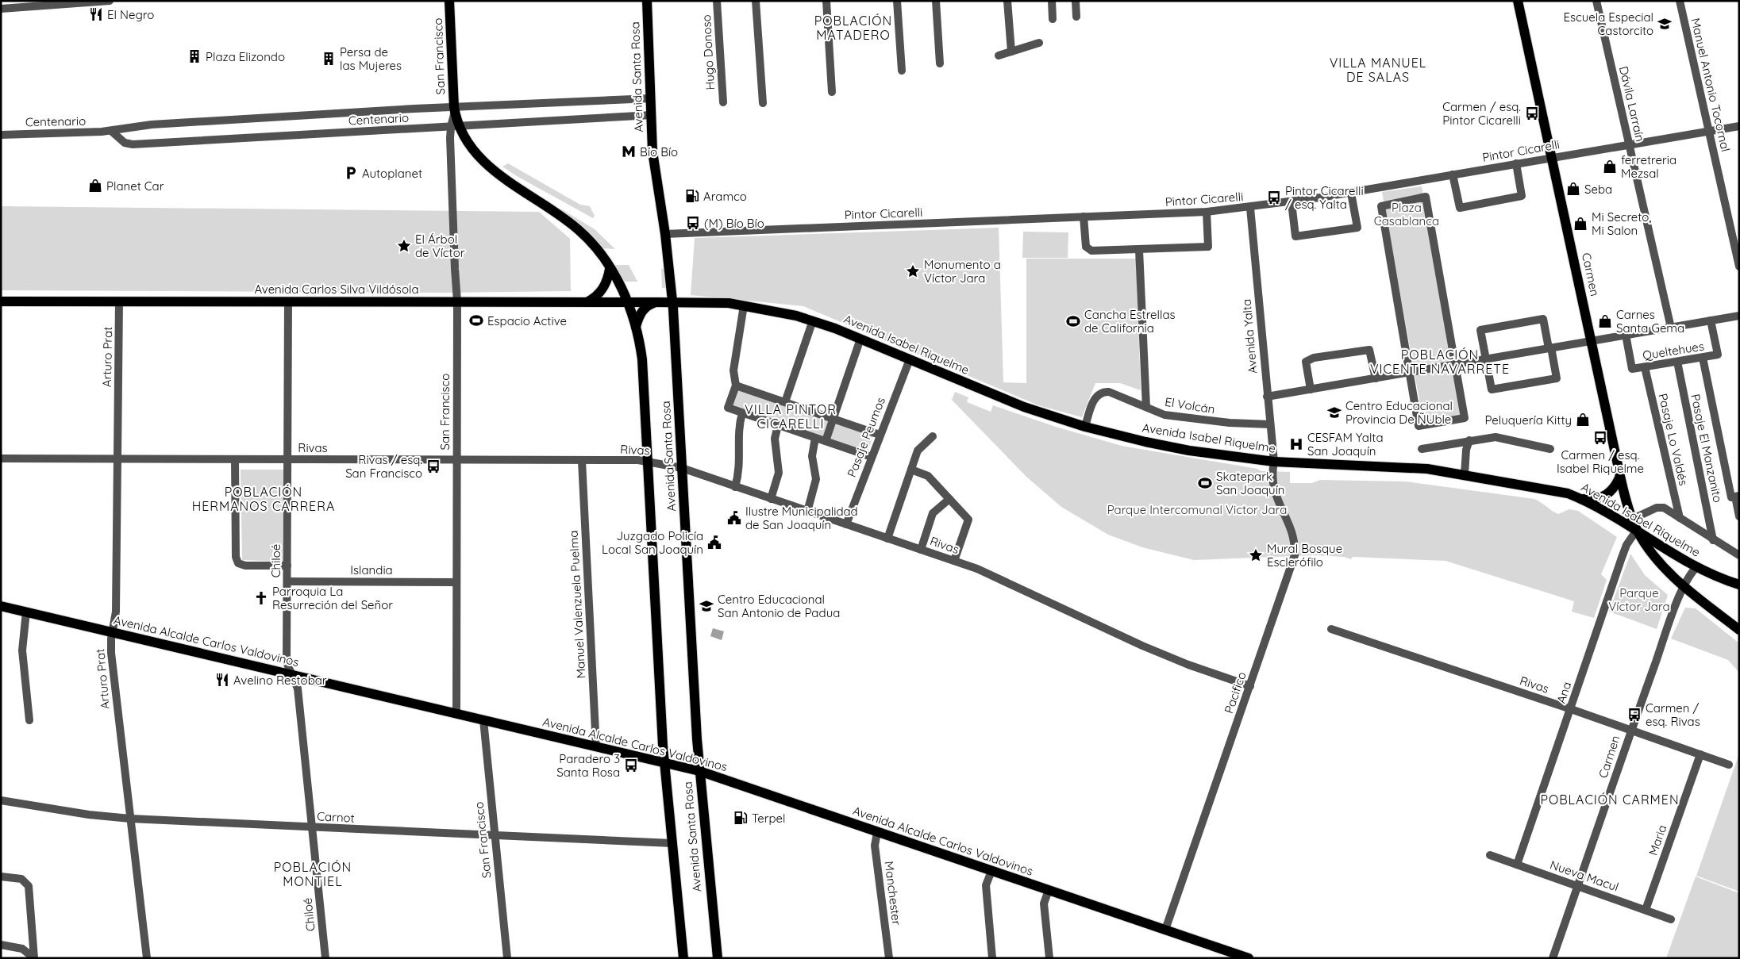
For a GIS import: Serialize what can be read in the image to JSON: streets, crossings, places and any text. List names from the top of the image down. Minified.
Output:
{"streets":{"main road":["San Francisco","Avenida Santa Rosa","Carmen","Avenida Carlos Silva Vildósola","Avenida Isabel Riquelme","Avenida Alcalde Carlos Valdovinos"],"street":["Hugo Donoso","Manuel Antonio Tocornal","Dávila Larraín","Centenario","Pintor Cicarelli","Avenida Yalta","Queltehues","Arturo Prat","El Volcán","Pasaje Peumos","Pasaje Lo Valdés","Rivas","Pasaje El Manzanito","Chiloé","Islandia","Manuel Valenzuela Puelma","Pacifico","Ana","Carnot","Maria","Nueva Macul","Manchester"]},"crossings":[["San Francisco","Avenida Santa Rosa"],["San Francisco","Centenario"],["San Francisco","Avenida Carlos Silva Vildósola"],["San Francisco","Rivas"],["San Francisco","Islandia"],["San Francisco","Avenida Alcalde Carlos Valdovinos"],["San Francisco","Carnot"],["Avenida Santa Rosa","Centenario"],["Avenida Santa Rosa","Pintor Cicarelli"],["Avenida Santa Rosa","Avenida Carlos Silva Vildósola"],["Avenida Santa Rosa","Avenida Isabel Riquelme"],["Avenida Santa Rosa","Rivas"],["Avenida Santa Rosa","Avenida Alcalde Carlos Valdovinos"],["Avenida Santa Rosa","Carnot"],["Manuel Antonio Tocornal","Pintor Cicarelli"],["Dávila Larraín","Pintor Cicarelli"],["Pintor Cicarelli","Carmen"],["Pintor Cicarelli","Avenida Yalta"],["Carmen","Avenida Isabel Riquelme"],["Carmen","Rivas"],["Carmen","Ana"],["Carmen","Nueva Macul"],["Avenida Carlos Silva Vildósola","Avenida Isabel Riquelme"],["Avenida Carlos Silva Vildósola","Arturo Prat"],["Avenida Carlos Silva Vildósola","Chiloé"],["Avenida Yalta","Avenida Isabel Riquelme"],["Avenida Yalta","El Volcán"],["Avenida Yalta","Pacifico"],["Avenida Isabel Riquelme","El Volcán"],["Avenida Isabel Riquelme","Pasaje Peumos"],["Avenida Isabel Riquelme","Pacifico"],["Avenida Isabel Riquelme","Ana"],["Queltehues","Pasaje Lo Valdés"],["Queltehues","Pasaje El Manzanito"],["Arturo Prat","Rivas"],["Arturo Prat","Avenida Alcalde Carlos Valdovinos"],["Arturo Prat","Carnot"],["Pasaje Peumos","Rivas"],["Rivas","Chiloé"],["Rivas","Manuel Valenzuela Puelma"],["Rivas","Pacifico"],["Rivas","Ana"],["Rivas","Maria"],["Chiloé","Islandia"],["Chiloé","Avenida Alcalde Carlos Valdovinos"],["Chiloé","Carnot"],["Manuel Valenzuela Puelma","Avenida Alcalde Carlos Valdovinos"],["Avenida Alcalde Carlos Valdovinos","Pacifico"],["Avenida Alcalde Carlos Valdovinos","Manchester"],["Ana","Nueva Macul"],["Maria","Nueva Macul"]],"districts":["POBLACIÓN MATADERO","VILLA MANUEL DE SALAS","POBLACIÓN VICENTE NAVARRETE","VILLA PINTOR CICARELLI","POBLACIÓN HERMANOS CARRERA","POBLACIÓN CARMEN","POBLACIÓN MONTIEL"],"parks":["Plaza Casablanca","Parque Intercomunal Victor Jara","Parque Víctor Jara"],"places":{"restaurant":["El Negro","Avelino Restobar"],"school or university":["Escuela Especial Castorcito","Centro Educacional Provincia De ÑUble","Centro Educacional San Antonio de Padua"],"building":["Plaza Elizondo","Persa de las Mujeres"],"bus stop":["Carmen / esq. Pintor Cicarelli","Pintor Cicarelli / esq. Yalta","(M) Bío Bío","Carmen / esq. Isabel Riquelme","Rivas / esq. San Francisco","Carmen / esq. Rivas","Paradero 3 Santa Rosa"],"metro station":["Bío Bío"],"shop":["ferretreria Mezsal","Planet Car","Seba","Mi Secreto, Mi Salon","Carnes Santa Gema","Peluquería Kitty"],"parking":["Autoplanet"],"fuel station":["Aramco","Terpel"],"place":["El Árbol de Víctor","Monumento a Víctor Jara","Mural Bosque Esclerófilo"],"sports":["Espacio Active","Cancha Estrellas de California","Skatepark San Joaquín"],"hospital":["CESFAM Yalta San Joaquín"],"public building":["Ilustre Municipalidad de San Joaquín","Juzgado Policía Local San Joaquín"],"church":["Parroquia La Resurreción del Señor"]}}
